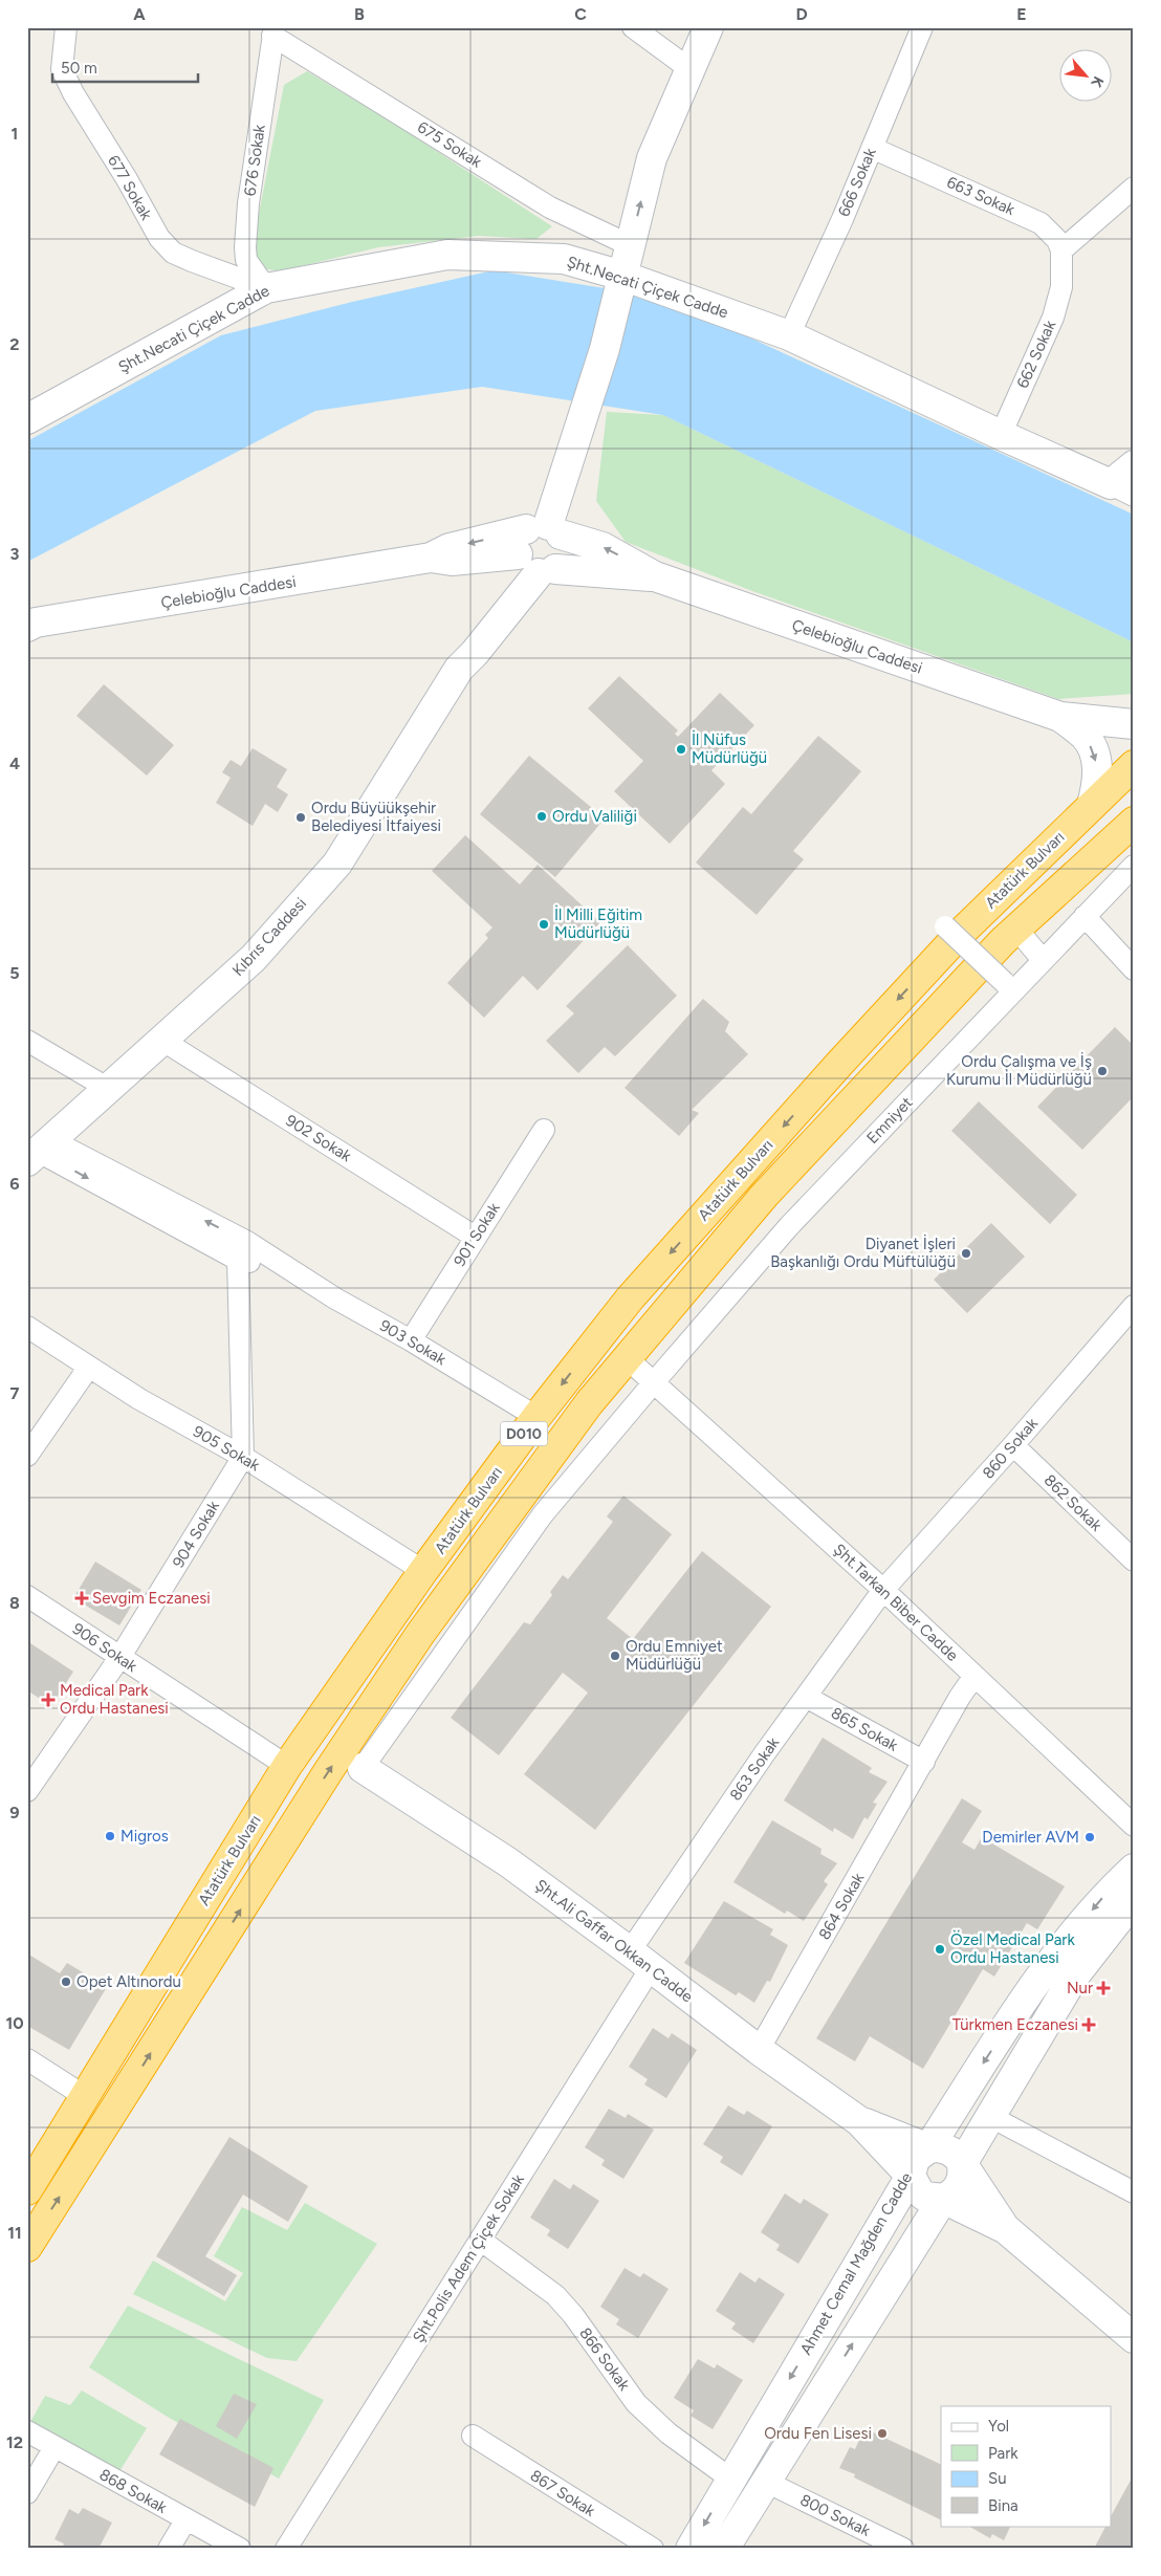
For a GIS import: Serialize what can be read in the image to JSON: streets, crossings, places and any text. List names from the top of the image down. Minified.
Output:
{"streets":{"highway":["Atatürk Bulvarı","D010"],"main road":["Şht.Necati Çiçek Cadde","Çelebioğlu Caddesi","Kıbrıs Caddesi","Şht.Ali Gaffar Okkan Cadde","Ahmet Cemal Mağden Cadde"],"street":["675 Sokak","676 Sokak","666 Sokak","677 Sokak","663 Sokak","662 Sokak","Emniyet","902 Sokak","901 Sokak","903 Sokak","905 Sokak","860 Sokak","862 Sokak","904 Sokak","Şht.Tarkan Biber Cadde","906 Sokak","865 Sokak","863 Sokak","864 Sokak","Şht.Polis Adem Çiçek Sokak","866 Sokak","868 Sokak","867 Sokak","800 Sokak"]},"crossings":[["675 Sokak","676 Sokak"],["676 Sokak","677 Sokak"],["676 Sokak","Şht.Necati Çiçek Cadde"],["666 Sokak","663 Sokak"],["666 Sokak","Şht.Necati Çiçek Cadde"],["677 Sokak","Şht.Necati Çiçek Cadde"],["663 Sokak","662 Sokak"],["Şht.Necati Çiçek Cadde","662 Sokak"],["Çelebioğlu Caddesi","Kıbrıs Caddesi"],["Atatürk Bulvarı","903 Sokak"],["Atatürk Bulvarı","905 Sokak"],["Atatürk Bulvarı","Şht.Tarkan Biber Cadde"],["Atatürk Bulvarı","906 Sokak"],["Kıbrıs Caddesi","902 Sokak"],["Kıbrıs Caddesi","903 Sokak"],["Emniyet","Şht.Tarkan Biber Cadde"],["Emniyet","Şht.Ali Gaffar Okkan Cadde"],["902 Sokak","901 Sokak"],["901 Sokak","903 Sokak"],["905 Sokak","904 Sokak"],["860 Sokak","862 Sokak"],["860 Sokak","Şht.Tarkan Biber Cadde"],["860 Sokak","863 Sokak"],["904 Sokak","906 Sokak"],["Şht.Tarkan Biber Cadde","863 Sokak"],["Şht.Tarkan Biber Cadde","864 Sokak"],["865 Sokak","863 Sokak"],["865 Sokak","864 Sokak"],["863 Sokak","Şht.Ali Gaffar Okkan Cadde"],["863 Sokak","Şht.Polis Adem Çiçek Sokak"],["864 Sokak","Şht.Ali Gaffar Okkan Cadde"],["Şht.Ali Gaffar Okkan Cadde","Şht.Polis Adem Çiçek Sokak"],["Şht.Ali Gaffar Okkan Cadde","Ahmet Cemal Mağden Cadde"],["Şht.Polis Adem Çiçek Sokak","866 Sokak"],["Ahmet Cemal Mağden Cadde","866 Sokak"]],"places":{"other":["İl Nüfus Müdürlüğü","Ordu Valiliği","Ordu Büyüükşehir Belediyesi İtfaiyesi","İl Milli Eğitim Müdürlüğü","Ordu Çalışma ve İş Kurumu İl Müdürlüğü","Diyanet İşleri Başkanlığı Ordu Müftülüğü","Ordu Emniyet Müdürlüğü","Migros","Demirler AVM","Özel Medical Park Ordu Hastanesi","Opet Altınordu","Ordu Fen Lisesi"],"health":["Sevgim Eczanesi","Medical Park Ordu Hastanesi","Nur","Türkmen Eczanesi"]},"legend":["Yol","Park","Su","Bina"],"scale_bar":"50 m","north":"bottom right","grid":{"columns":["A","B","C","D","E"],"rows":["1","2","3","4","5","6","7","8","9","10","11","12"]}}
